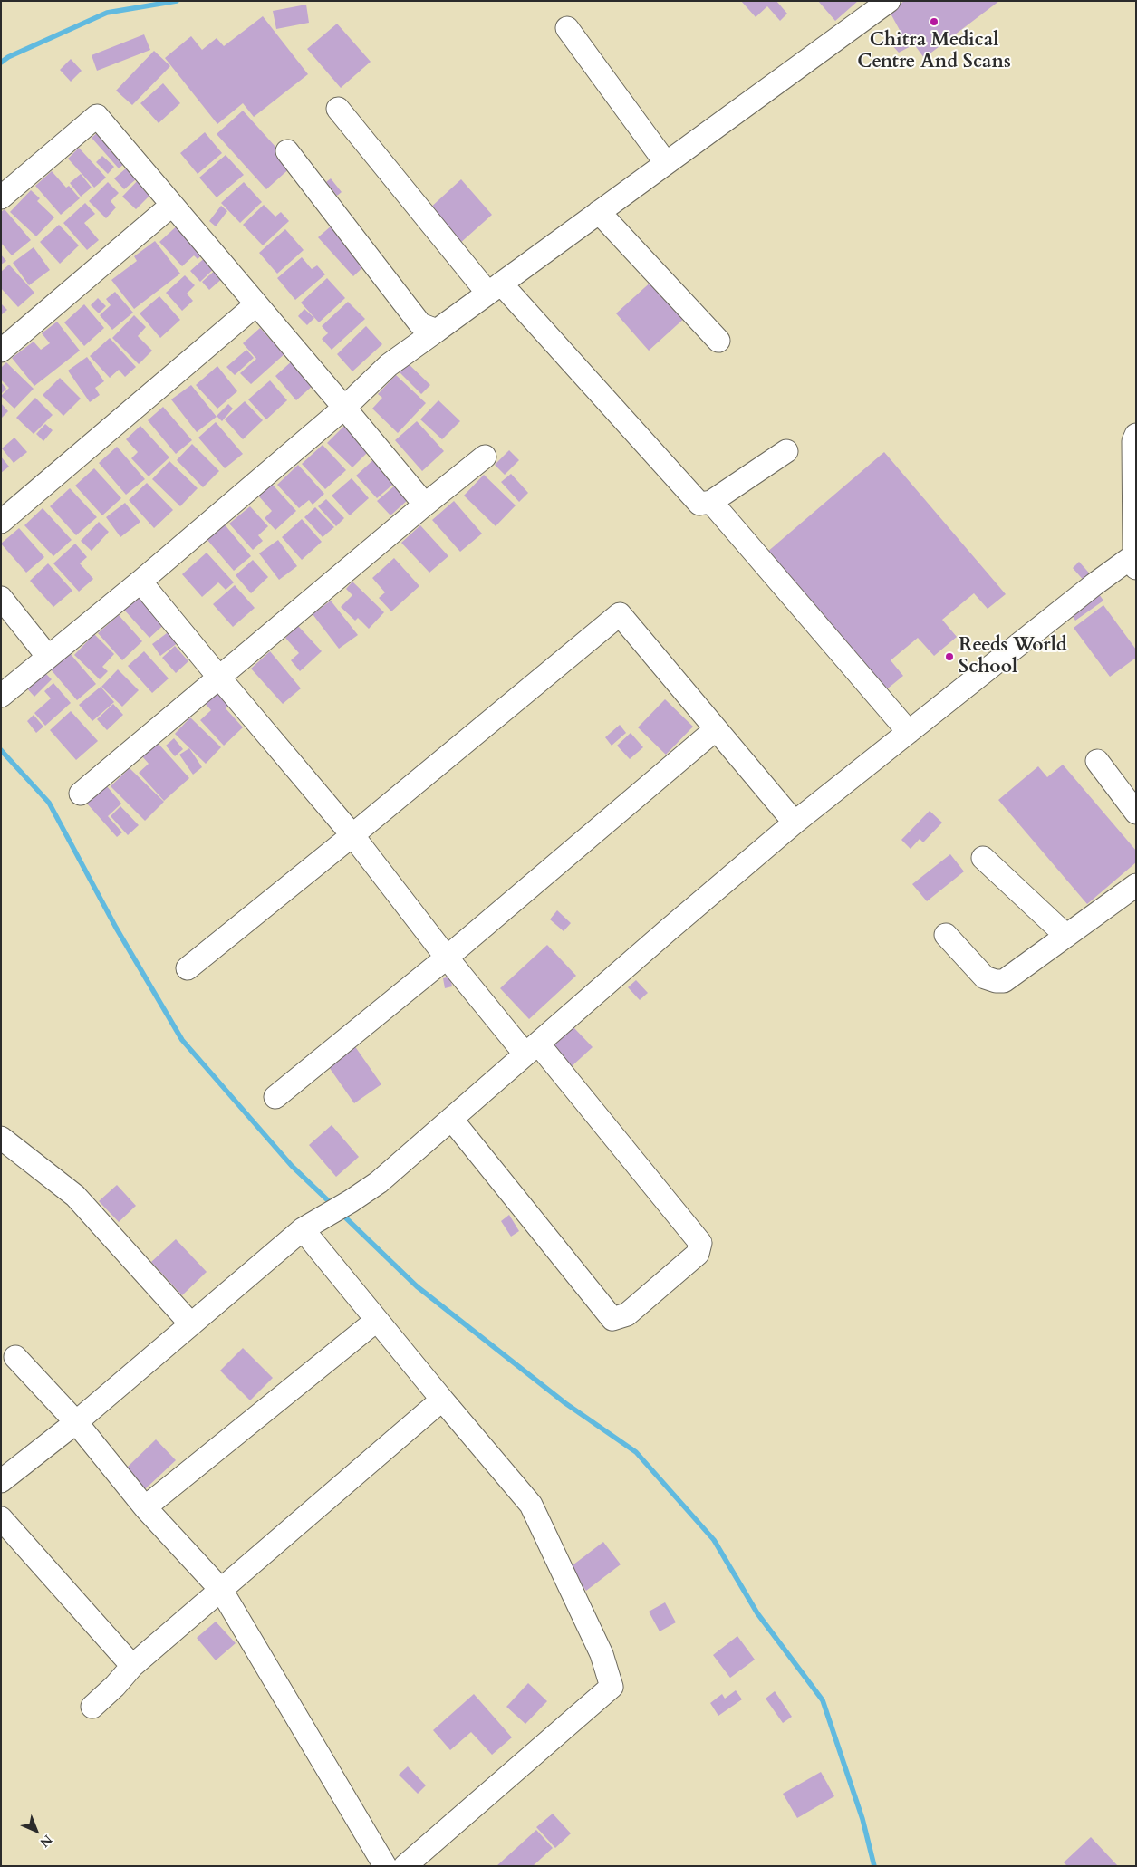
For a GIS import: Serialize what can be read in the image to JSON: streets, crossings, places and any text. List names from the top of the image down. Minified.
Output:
{"places":["Chitra Medical Centre And Scans","Reeds World School"],"north":"bottom right"}
